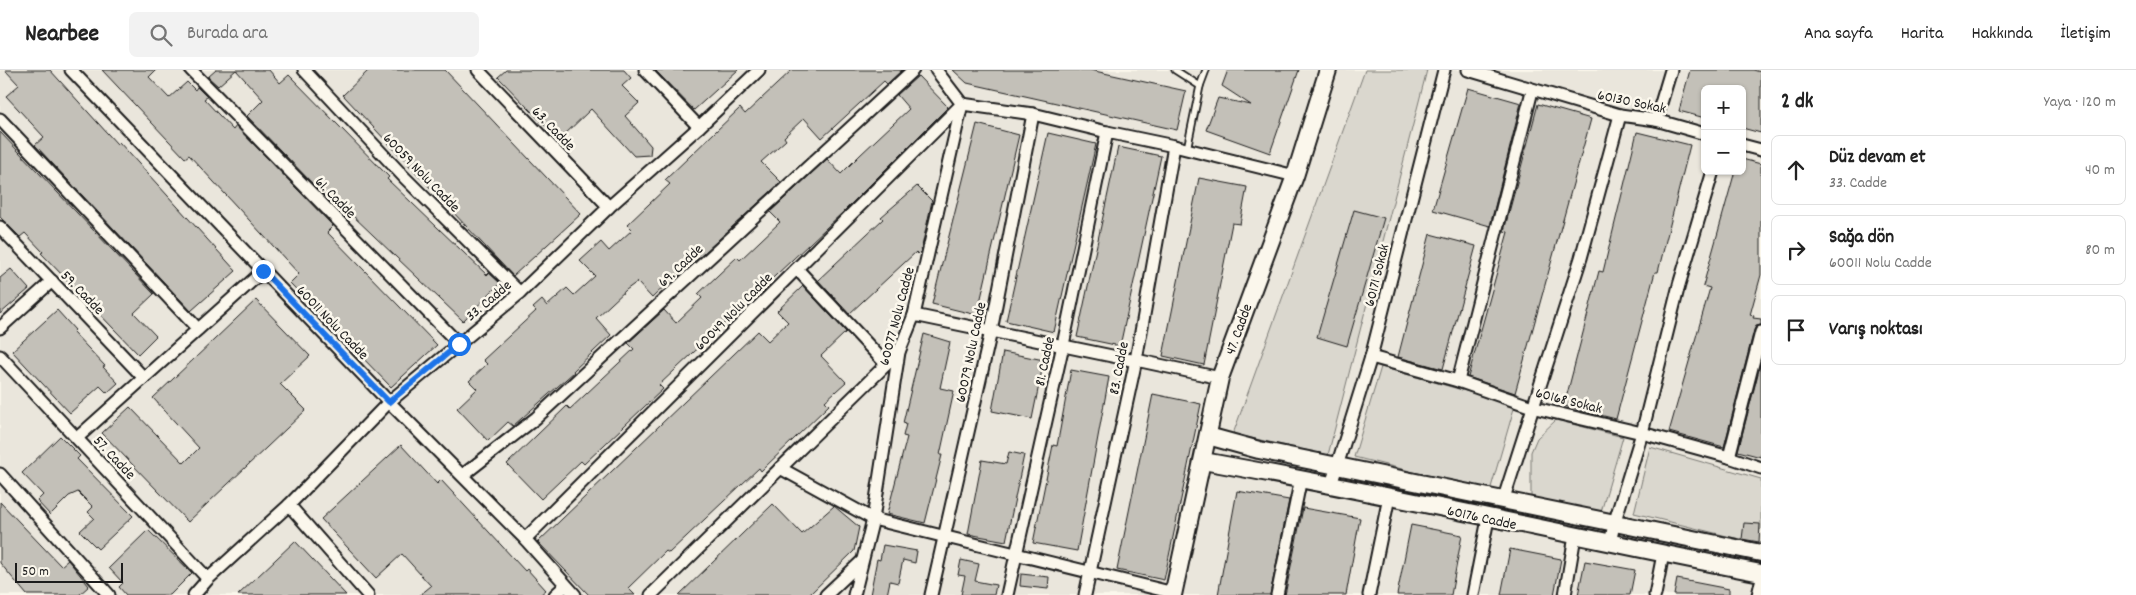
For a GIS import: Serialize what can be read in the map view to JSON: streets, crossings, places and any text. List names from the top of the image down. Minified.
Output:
{"streets":{"street":["60130 Sokak","63. Cadde","60059 Nolu Cadde","61. Cadde","69. Cadde","60171 Sokak","59. Cadde","33. Cadde","60049 Nolu Cadde","60077 Nolu Cadde","60011 Nolu Cadde","47. Cadde","60079 Nolu Cadde","81. Cadde","83. Cadde","60168 Sokak","57. Cadde","60176 Cadde"]},"crossings":[["63. Cadde","33. Cadde"],["60059 Nolu Cadde","33. Cadde"],["61. Cadde","33. Cadde"],["69. Cadde","60011 Nolu Cadde"],["60171 Sokak","60168 Sokak"],["60171 Sokak","60176 Cadde"],["33. Cadde","60011 Nolu Cadde"],["33. Cadde","57. Cadde"],["60049 Nolu Cadde","60077 Nolu Cadde"],["60049 Nolu Cadde","60011 Nolu Cadde"],["47. Cadde","60176 Cadde"]],"scale_bar":"50 m","page":{"header":"Nearbee","search":"Burada ara","nav":["Ana sayfa","Harita","Hakkında","İletişim"],"heading":["2 dk","Yaya · 120 m"],"map_buttons":["+","−"],"list":[["Düz devam et","33. Cadde","40 m"],["Sağa dön","60011 Nolu Cadde","80 m"],"Varış noktası"],"scale":"50 m"}}
